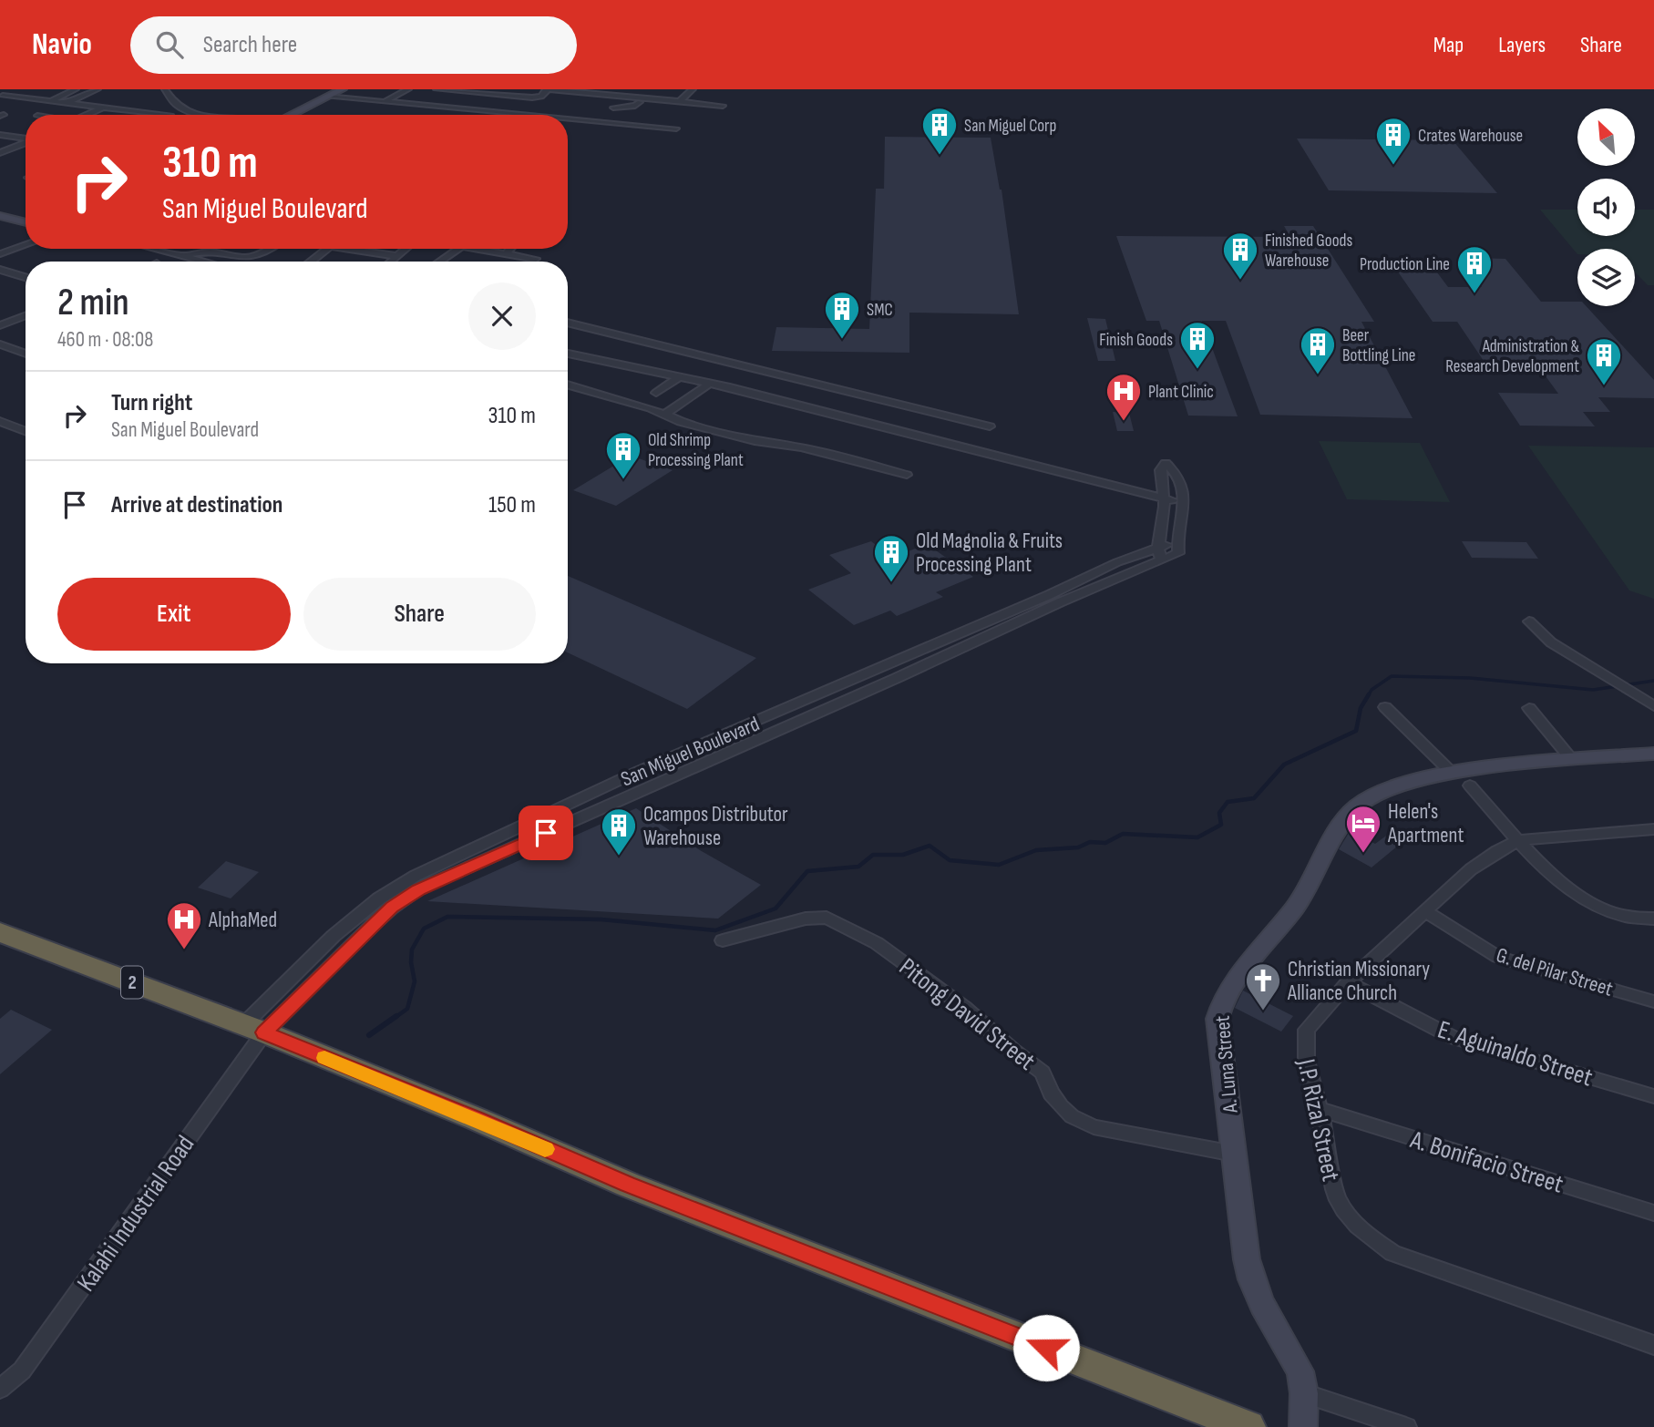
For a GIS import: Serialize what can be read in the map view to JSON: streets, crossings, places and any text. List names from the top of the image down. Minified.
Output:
{"streets":{"highway":["2"],"street":["San Miguel Boulevard","G. del Pilar Street","Pitong David Street","E. Aguinaldo Street","A. Luna Street","J.P. Rizal Street","A. Bonifacio Street","Kalahi Industrial Road"]},"crossings":[["San Miguel Boulevard","2"],["San Miguel Boulevard","Kalahi Industrial Road"],["G. del Pilar Street","J.P. Rizal Street"],["2","Kalahi Industrial Road"],["Pitong David Street","A. Luna Street"],["E. Aguinaldo Street","J.P. Rizal Street"],["J.P. Rizal Street","A. Bonifacio Street"]],"places":{"building":["San Miguel Corp","Crates Warehouse","Finished Goods Warehouse","Production Line","SMC","Finish Goods","Beer Bottling Line","Administration & Research Development","Old Shrimp Processing Plant","Old Magnolia & Fruits Processing Plant","Ocampos Distributor Warehouse"],"hospital":["Plant Clinic","AlphaMed"],"hotel":["Helen's Apartment"],"church":["Christian Missionary Alliance Church"]},"north":"top left","page":{"header":"Navio","search":"Search here","nav":["Map","Layers","Share"],"turn":["310 m","San Miguel Boulevard"],"heading":["2 min","460 m · 08:08"],"list":[{"name":"Turn right","note":"San Miguel Boulevard","value":"310 m"},{"name":"Arrive at destination","value":"150 m"}],"buttons":["Exit","Share"]}}
